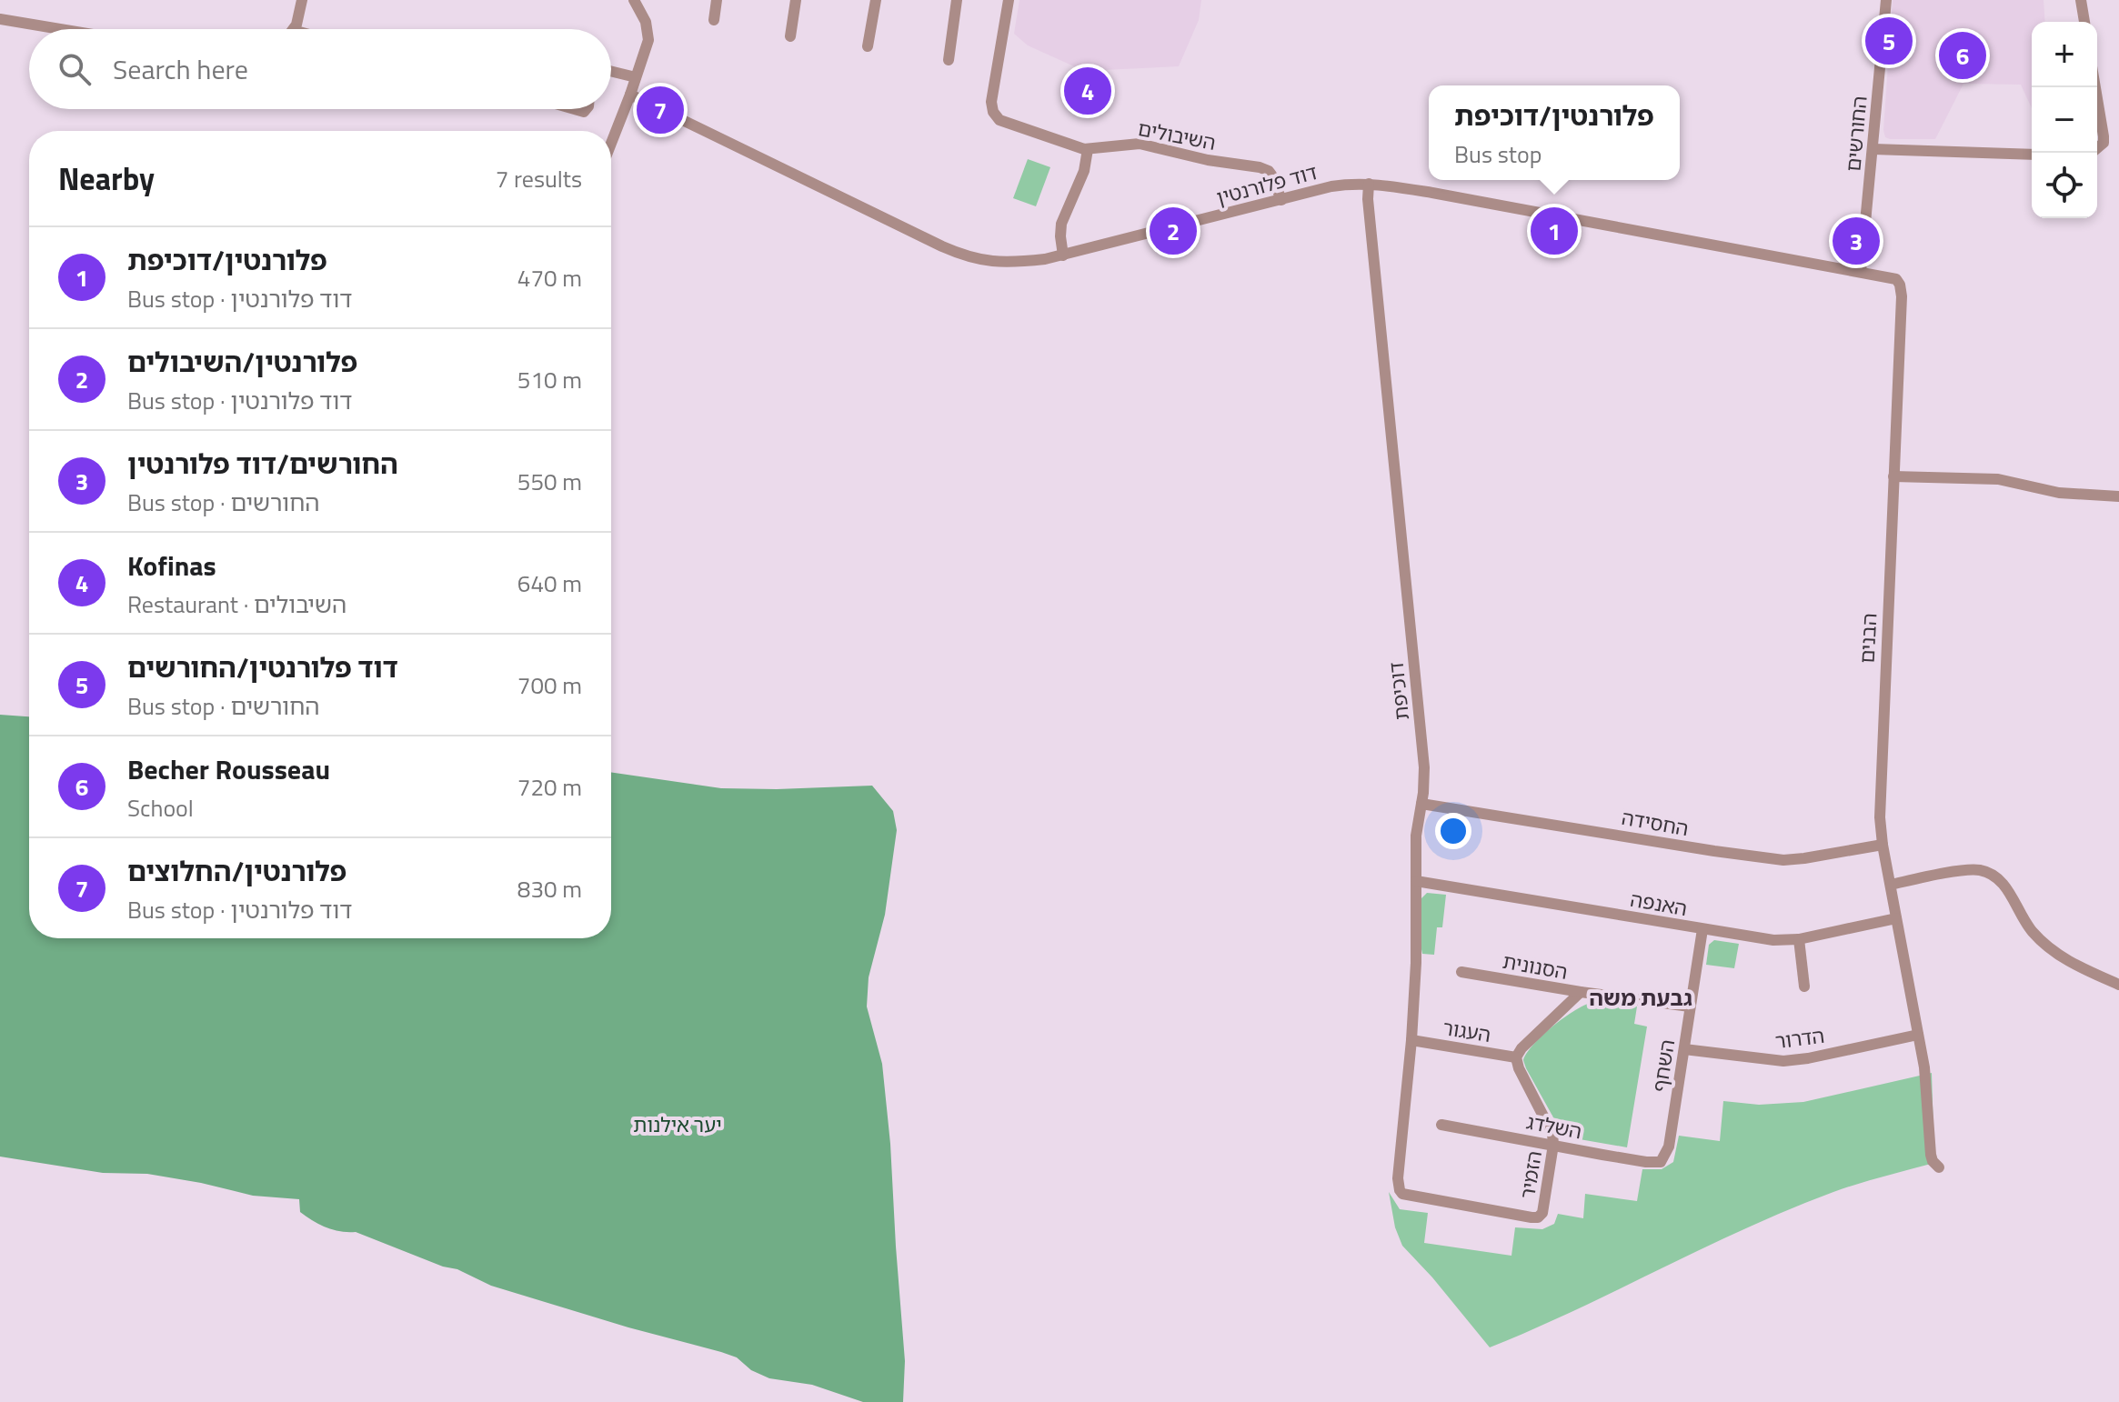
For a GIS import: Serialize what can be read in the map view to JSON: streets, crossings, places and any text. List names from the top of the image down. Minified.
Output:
{"streets":{"street":["החורשים","השיבולים","דוד פלורנטין","הבנים","דוכיפת","החסידה","האנפה","הסנונית","העגור","הדרור","השחף","השלדג","הזמיר"]},"crossings":[["החורשים","דוד פלורנטין"],["החורשים","הבנים"],["השיבולים","דוד פלורנטין"],["דוד פלורנטין","הבנים"],["דוד פלורנטין","דוכיפת"],["הבנים","החסידה"],["הבנים","האנפה"],["הבנים","הדרור"],["דוכיפת","החסידה"],["דוכיפת","האנפה"],["דוכיפת","העגור"],["דוכיפת","הזמיר"],["האנפה","השחף"],["הסנונית","השחף"],["העגור","הזמיר"],["הדרור","השחף"],["השחף","השלדג"],["השלדג","הזמיר"]],"districts":["גבעת משה"],"parks":["יער אילנות"],"page":{"pins":["5","6","4","7","1","2","3"],"map_buttons":["+","−"],"search":"Search here","popup":["פלורנטין/דוכיפת","Bus stop"],"heading":["Nearby","7 results"],"list":[{"mark":"1","name":"פלורנטין/דוכיפת","note":"Bus stop · דוד פלורנטין","value":"470 m"},{"mark":"2","name":"פלורנטין/השיבולים","note":"Bus stop · דוד פלורנטין","value":"510 m"},{"mark":"3","name":"החורשים/דוד פלורנטין","note":"Bus stop · החורשים","value":"550 m"},{"mark":"4","name":"Kofinas","note":"Restaurant · השיבולים","value":"640 m"},{"mark":"5","name":"דוד פלורנטין/החורשים","note":"Bus stop · החורשים","value":"700 m"},{"mark":"6","name":"Becher Rousseau","note":"School","value":"720 m"},{"mark":"7","name":"פלורנטין/החלוצים","note":"Bus stop · דוד פלורנטין","value":"830 m"}]}}
